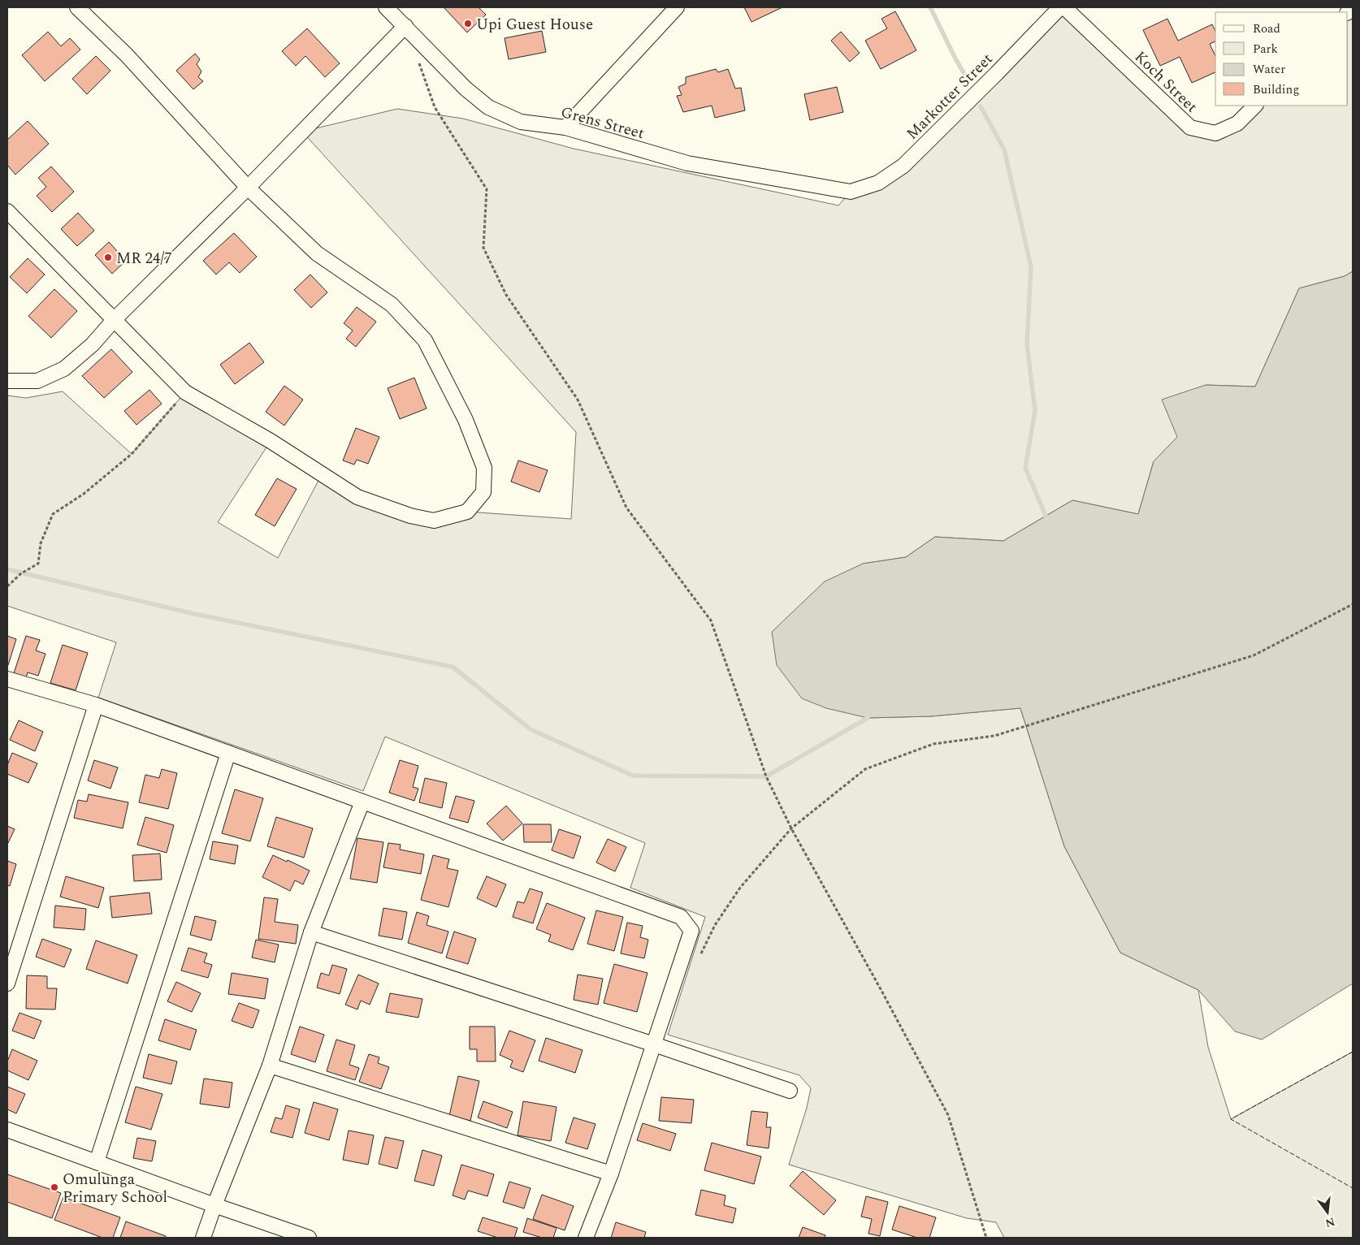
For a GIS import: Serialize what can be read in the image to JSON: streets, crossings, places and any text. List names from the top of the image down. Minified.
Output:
{"streets":{"street":["Koch Street","Markotter Street","Grens Street"]},"crossings":[["Markotter Street","Grens Street"]],"places":["Upi Guest House","MR 24/7","Omulunga Primary School"],"legend":["Road","Park","Water","Building"],"north":"bottom"}
